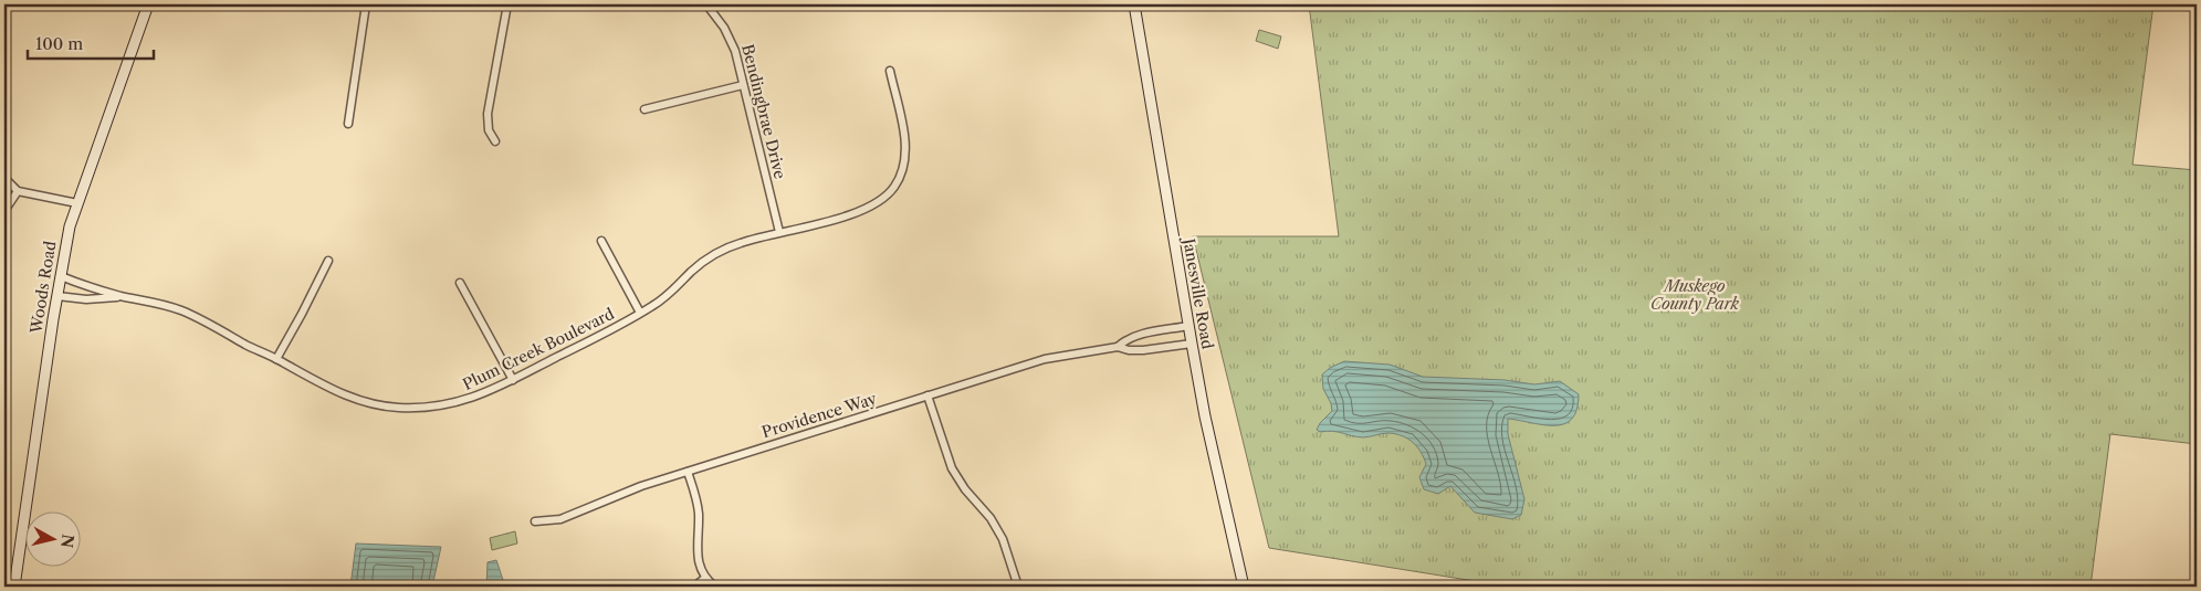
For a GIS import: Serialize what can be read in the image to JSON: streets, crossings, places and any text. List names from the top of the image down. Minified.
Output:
{"streets":{"street":["Bendingbrae Drive","Woods Road","Janesville Road","Plum Creek Boulevard","Providence Way"]},"crossings":[["Bendingbrae Drive","Plum Creek Boulevard"],["Woods Road","Plum Creek Boulevard"],["Janesville Road","Providence Way"]],"parks":["Muskego County Park"],"scale_bar":"100 m","north":"right"}
